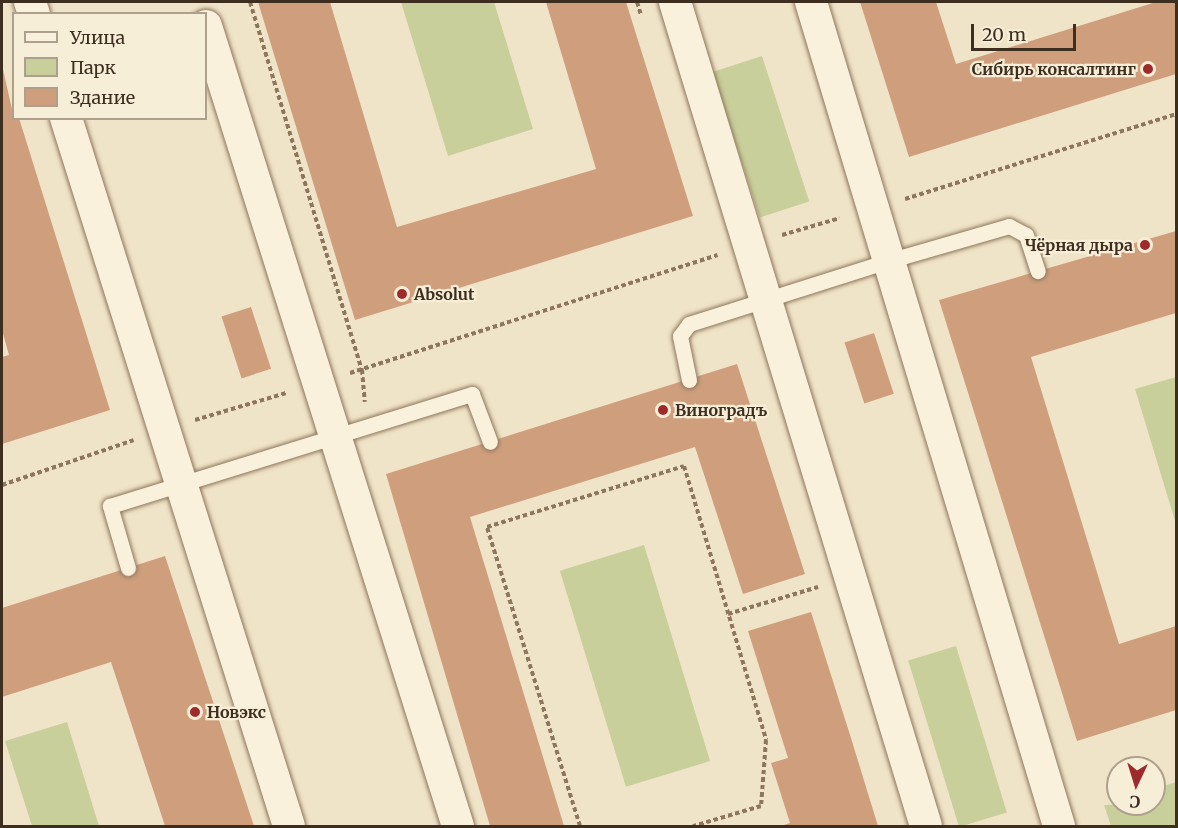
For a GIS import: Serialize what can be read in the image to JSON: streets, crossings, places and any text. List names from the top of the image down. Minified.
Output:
{"places":["Сибирь консалтинг","Чёрная дыра","Absolut","Виноградъ","Новэкс"],"legend":["Улица","Парк","Здание"],"scale_bar":"20 m","north":"bottom"}
